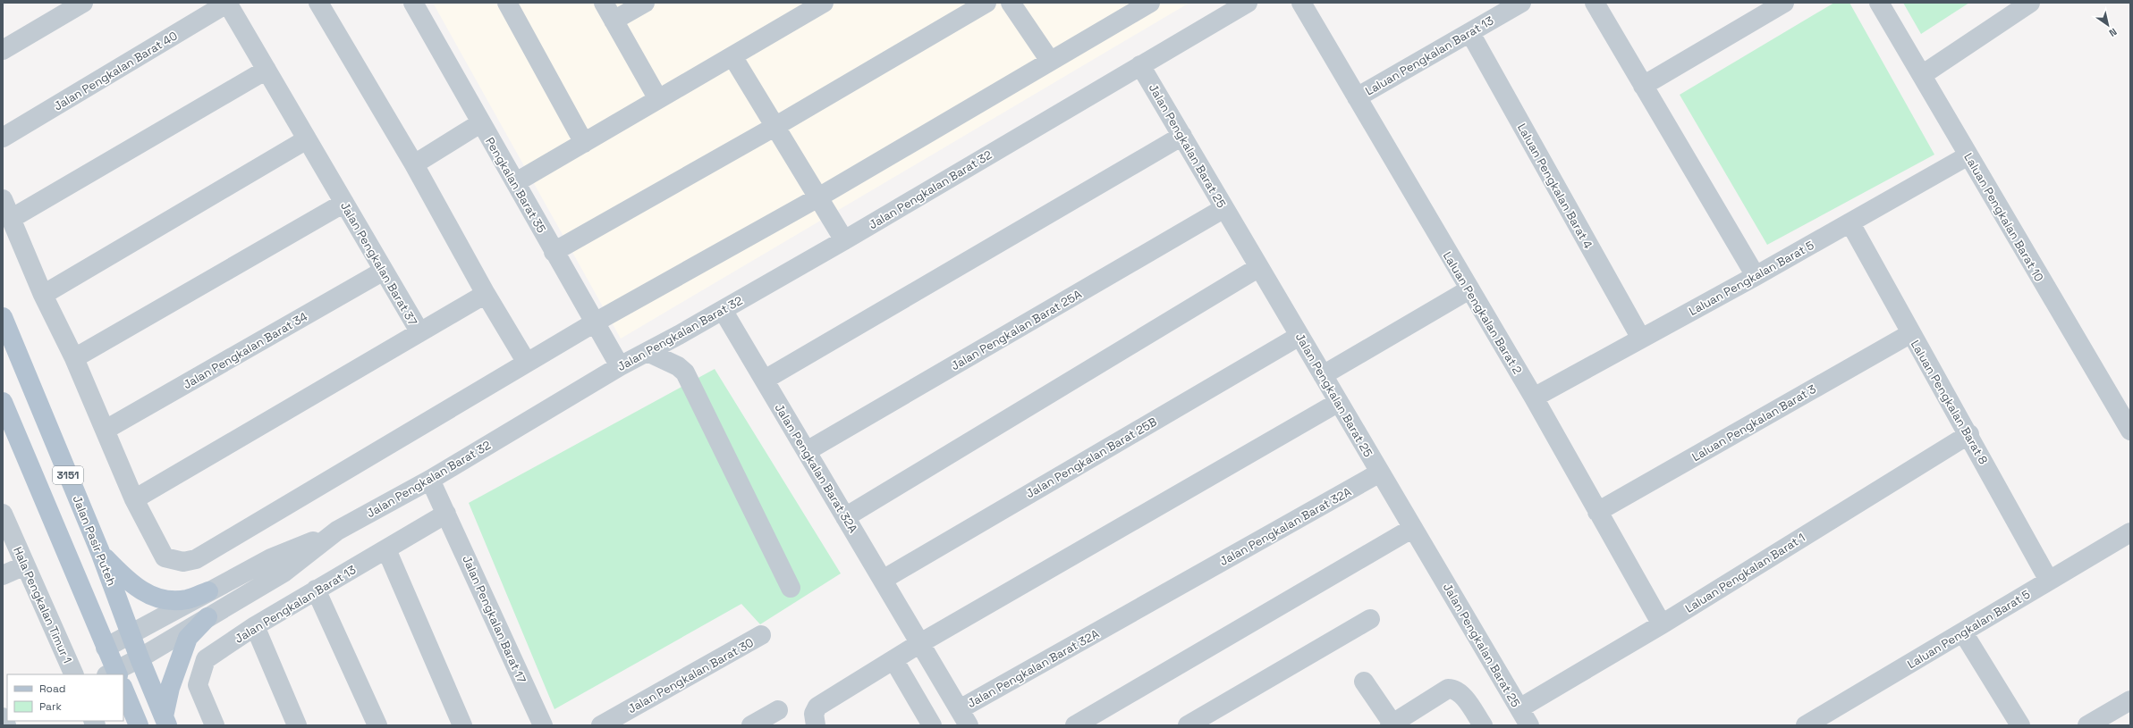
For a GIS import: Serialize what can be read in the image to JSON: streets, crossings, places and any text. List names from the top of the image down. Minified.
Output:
{"streets":{"main road":["3151","Jalan Pasir Puteh"],"street":["Laluan Pengkalan Barat 13","Jalan Pengkalan Barat 40","Jalan Pengkalan Barat 25","Pengkalan Barat 35","Laluan Pengkalan Barat 4","Jalan Pengkalan Barat 32","Laluan Pengkalan Barat 10","Jalan Pengkalan Barat 37","Laluan Pengkalan Barat 5","Laluan Pengkalan Barat 2","Jalan Pengkalan Barat 25A","Jalan Pengkalan Barat 34","Laluan Pengkalan Barat 8","Laluan Pengkalan Barat 3","Jalan Pengkalan Barat 25B","Jalan Pengkalan Barat 32A","Laluan Pengkalan Barat 1","Jalan Pengkalan Barat 13","Hala Pengkalan Timur 1","Jalan Pengkalan Barat 17","Jalan Pengkalan Barat 30"]},"crossings":[["Laluan Pengkalan Barat 13","Laluan Pengkalan Barat 4"],["Laluan Pengkalan Barat 13","Laluan Pengkalan Barat 2"],["Jalan Pengkalan Barat 40","Jalan Pengkalan Barat 37"],["Jalan Pengkalan Barat 25","Jalan Pengkalan Barat 32"],["Jalan Pengkalan Barat 25","Jalan Pengkalan Barat 25A"],["Jalan Pengkalan Barat 25","Jalan Pengkalan Barat 25B"],["Jalan Pengkalan Barat 25","Jalan Pengkalan Barat 32A"],["Jalan Pengkalan Barat 25","Laluan Pengkalan Barat 1"],["Pengkalan Barat 35","Jalan Pengkalan Barat 32"],["Laluan Pengkalan Barat 4","Laluan Pengkalan Barat 5"],["Jalan Pengkalan Barat 32","Jalan Pengkalan Barat 32A"],["Jalan Pengkalan Barat 32","Jalan Pasir Puteh"],["Jalan Pengkalan Barat 32","Jalan Pengkalan Barat 17"],["Laluan Pengkalan Barat 10","Laluan Pengkalan Barat 5"],["Jalan Pengkalan Barat 37","Jalan Pengkalan Barat 34"],["Laluan Pengkalan Barat 5","Laluan Pengkalan Barat 2"],["Laluan Pengkalan Barat 5","Laluan Pengkalan Barat 8"],["Laluan Pengkalan Barat 2","Laluan Pengkalan Barat 3"],["Laluan Pengkalan Barat 2","Laluan Pengkalan Barat 1"],["Jalan Pengkalan Barat 25A","Jalan Pengkalan Barat 32A"],["Laluan Pengkalan Barat 8","Laluan Pengkalan Barat 3"],["Laluan Pengkalan Barat 8","Laluan Pengkalan Barat 1"],["Jalan Pengkalan Barat 25B","Jalan Pengkalan Barat 32A"],["Jalan Pengkalan Barat 13","Jalan Pengkalan Barat 17"]],"legend":["Road","Park"],"north":"bottom right"}
